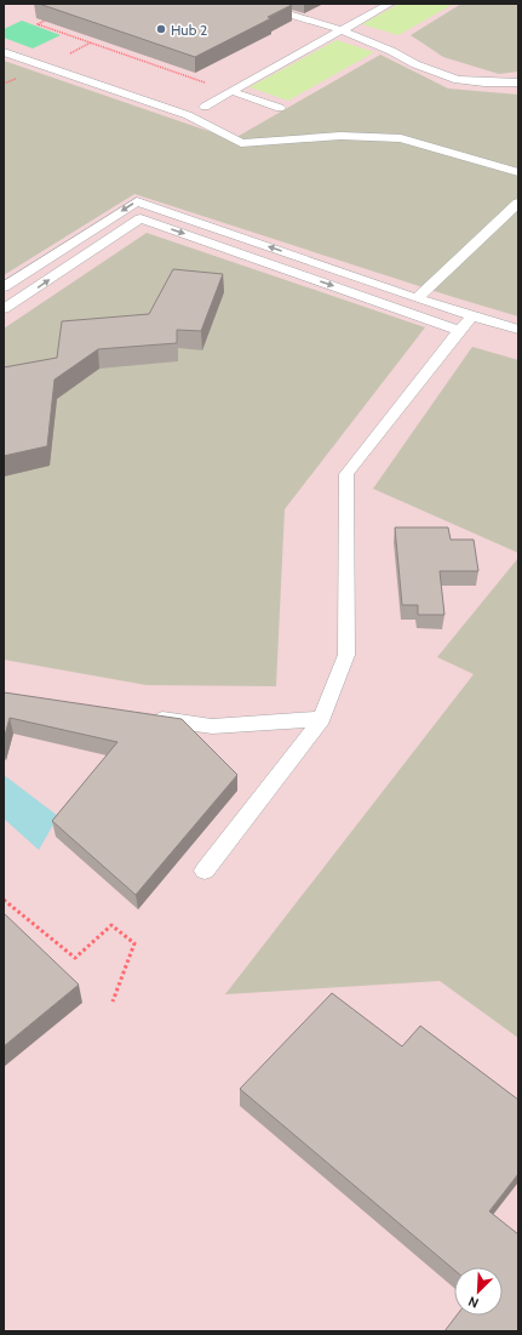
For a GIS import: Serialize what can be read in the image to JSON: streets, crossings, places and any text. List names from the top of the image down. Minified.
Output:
{"places":["Hub 2"],"north":"bottom left"}
